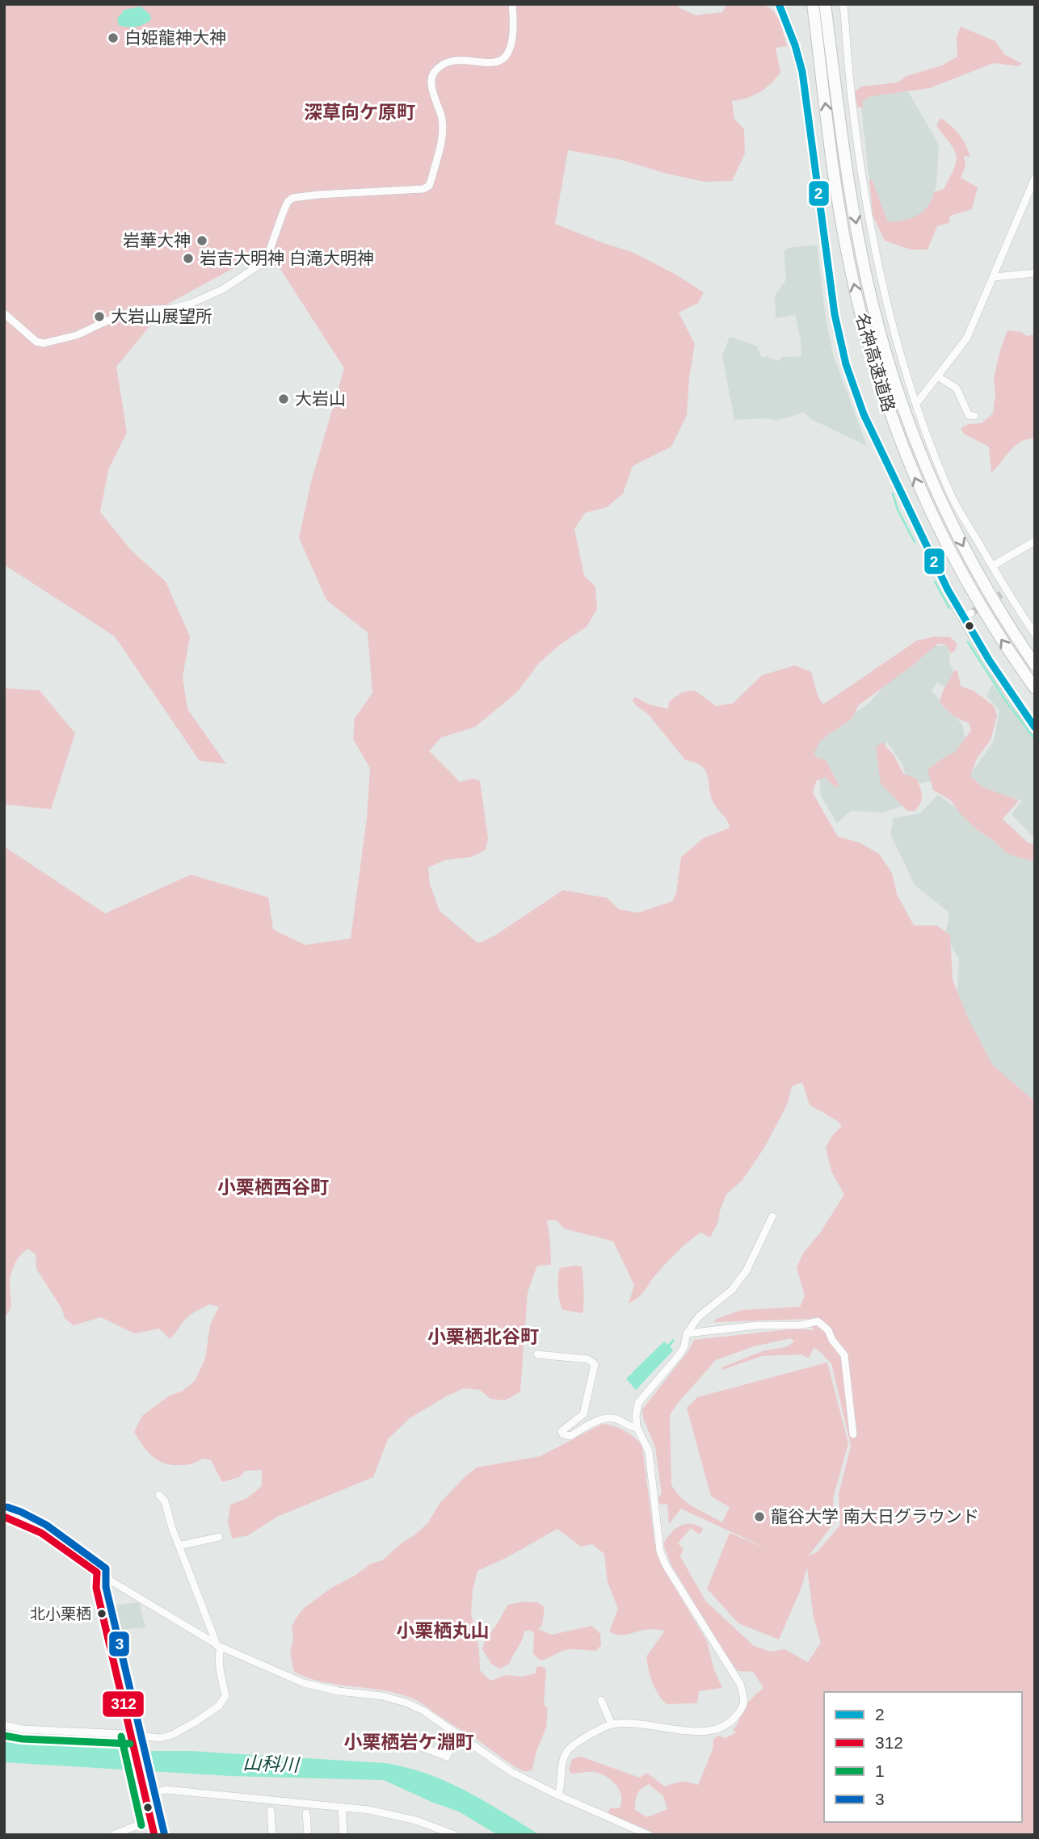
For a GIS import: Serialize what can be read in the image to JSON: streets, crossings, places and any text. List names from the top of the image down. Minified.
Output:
{"streets":{"highway":["名神高速道路"]},"districts":["深草向ケ原町","小栗栖西谷町","小栗栖北谷町","小栗栖丸山","小栗栖岩ケ淵町"],"water":["山科川"],"places":["白姫龍神大神","岩華大神","岩吉大明神 白滝大明神","大岩山展望所","大岩山","龍谷大学 南大日グラウンド","北小栗栖"],"lines":["transit line 2","transit line 3","transit line 312","transit line 1"],"legend":["2","312","1","3"]}
